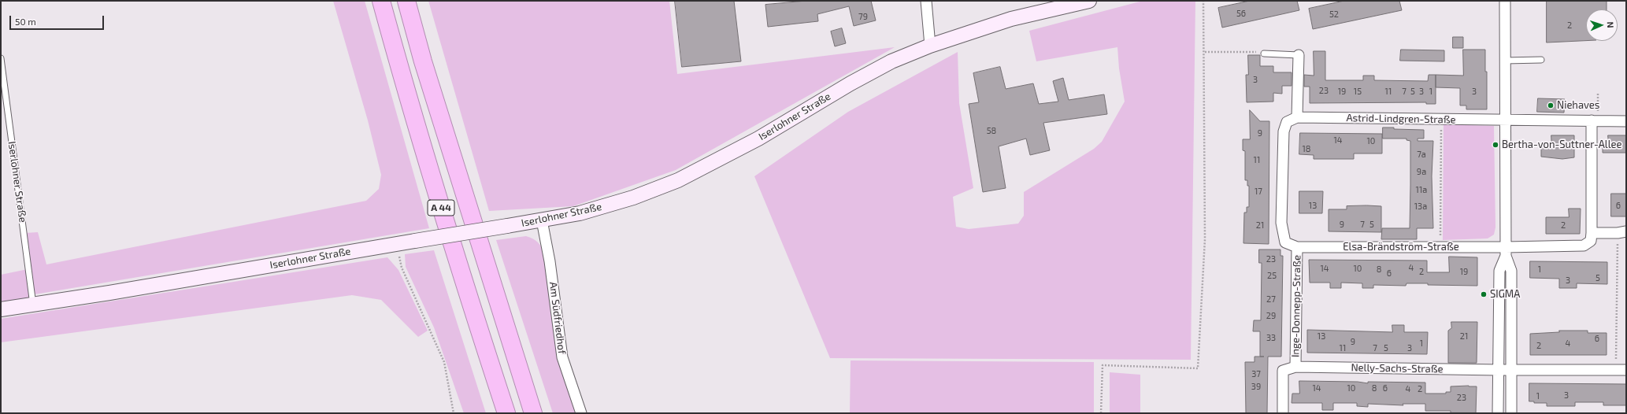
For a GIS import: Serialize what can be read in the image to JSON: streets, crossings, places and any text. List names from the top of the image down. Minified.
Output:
{"streets":{"highway":["A 44"],"main road":["Iserlohner Straße"],"street":["Astrid-Lindgren-Straße","Elsa-Brändström-Straße","Inge-Donnepp-Straße","Am Südfriedhof","Nelly-Sachs-Straße"]},"crossings":[["Iserlohner Straße","Am Südfriedhof"],["Astrid-Lindgren-Straße","Inge-Donnepp-Straße"],["Elsa-Brändström-Straße","Inge-Donnepp-Straße"],["Inge-Donnepp-Straße","Nelly-Sachs-Straße"]],"places":["Niehaves","Bertha-von-Suttner-Allee","SIGMA"],"house_numbers":["56","52","79","2","3","23","19","15","11","7","5","3","1","3","58","9","14","10","18","7a","11","9a","11a","17","13","6","13a","9","7","5","21","2","23","4","14","10","8","1","2","19","6","25","5","3","27","29","13","21","33","6","9","1","4","2","11","7","5","3","37","39","14","10","8","6","4","2","3","1","23"],"scale_bar":"50 m","north":"right"}
